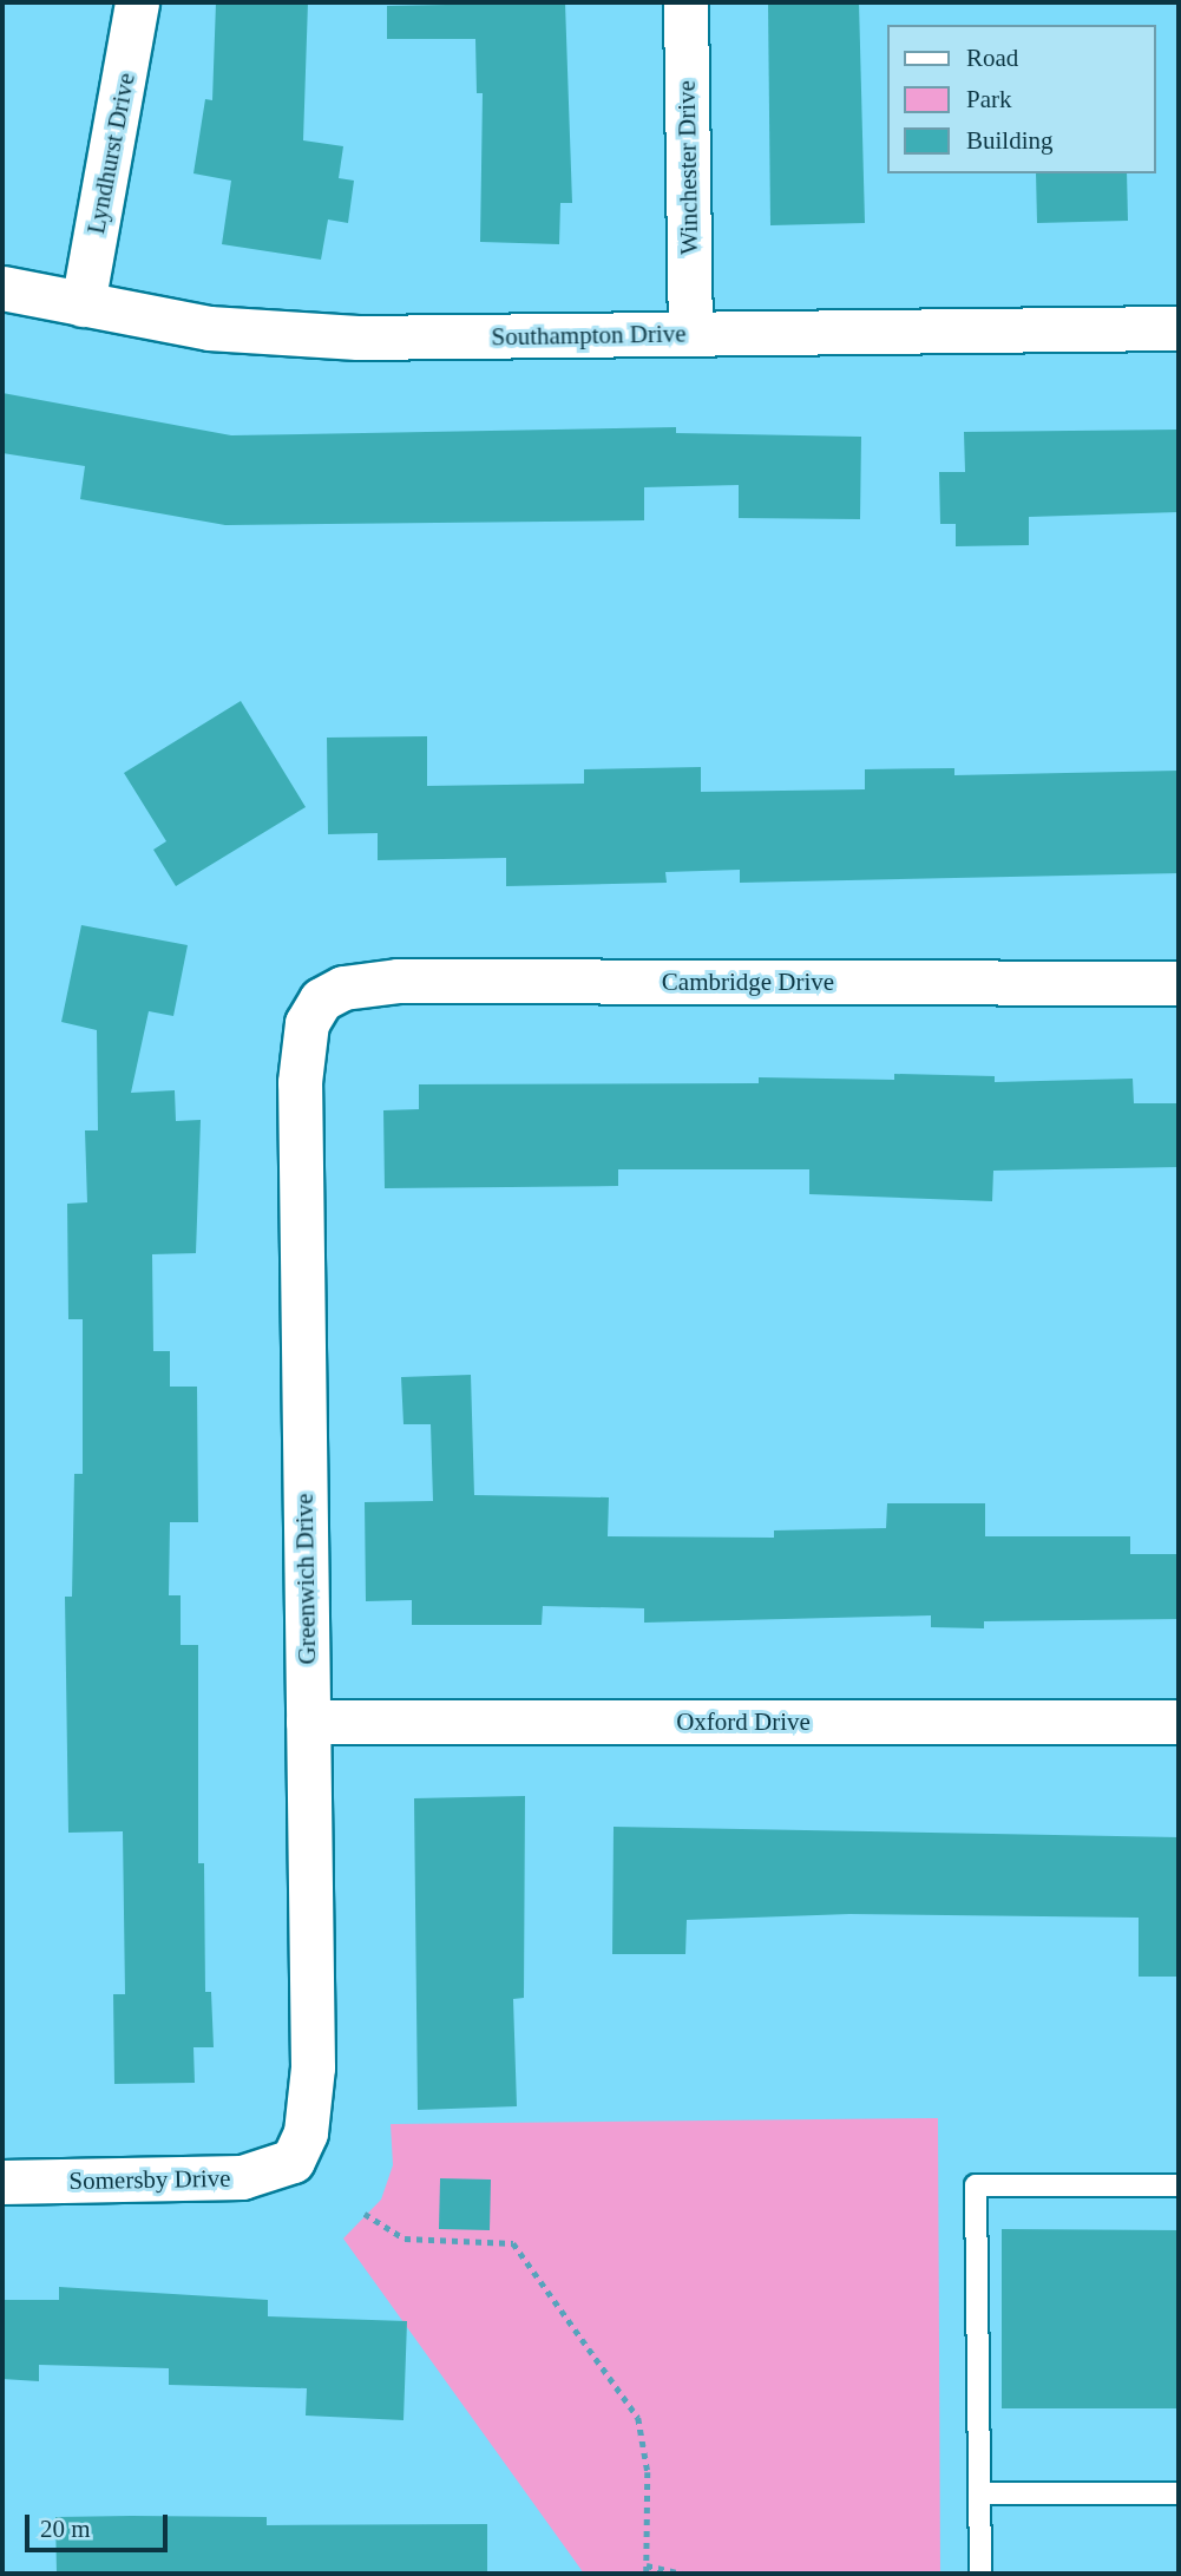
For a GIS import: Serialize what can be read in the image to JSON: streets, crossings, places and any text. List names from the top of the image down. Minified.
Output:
{"streets":{"street":["Lyndhurst Drive","Winchester Drive","Southampton Drive","Cambridge Drive","Greenwich Drive","Oxford Drive","Somersby Drive"]},"crossings":[["Lyndhurst Drive","Southampton Drive"],["Winchester Drive","Southampton Drive"],["Cambridge Drive","Greenwich Drive"],["Greenwich Drive","Oxford Drive"],["Greenwich Drive","Somersby Drive"]],"legend":["Road","Park","Building"],"scale_bar":"20 m"}
